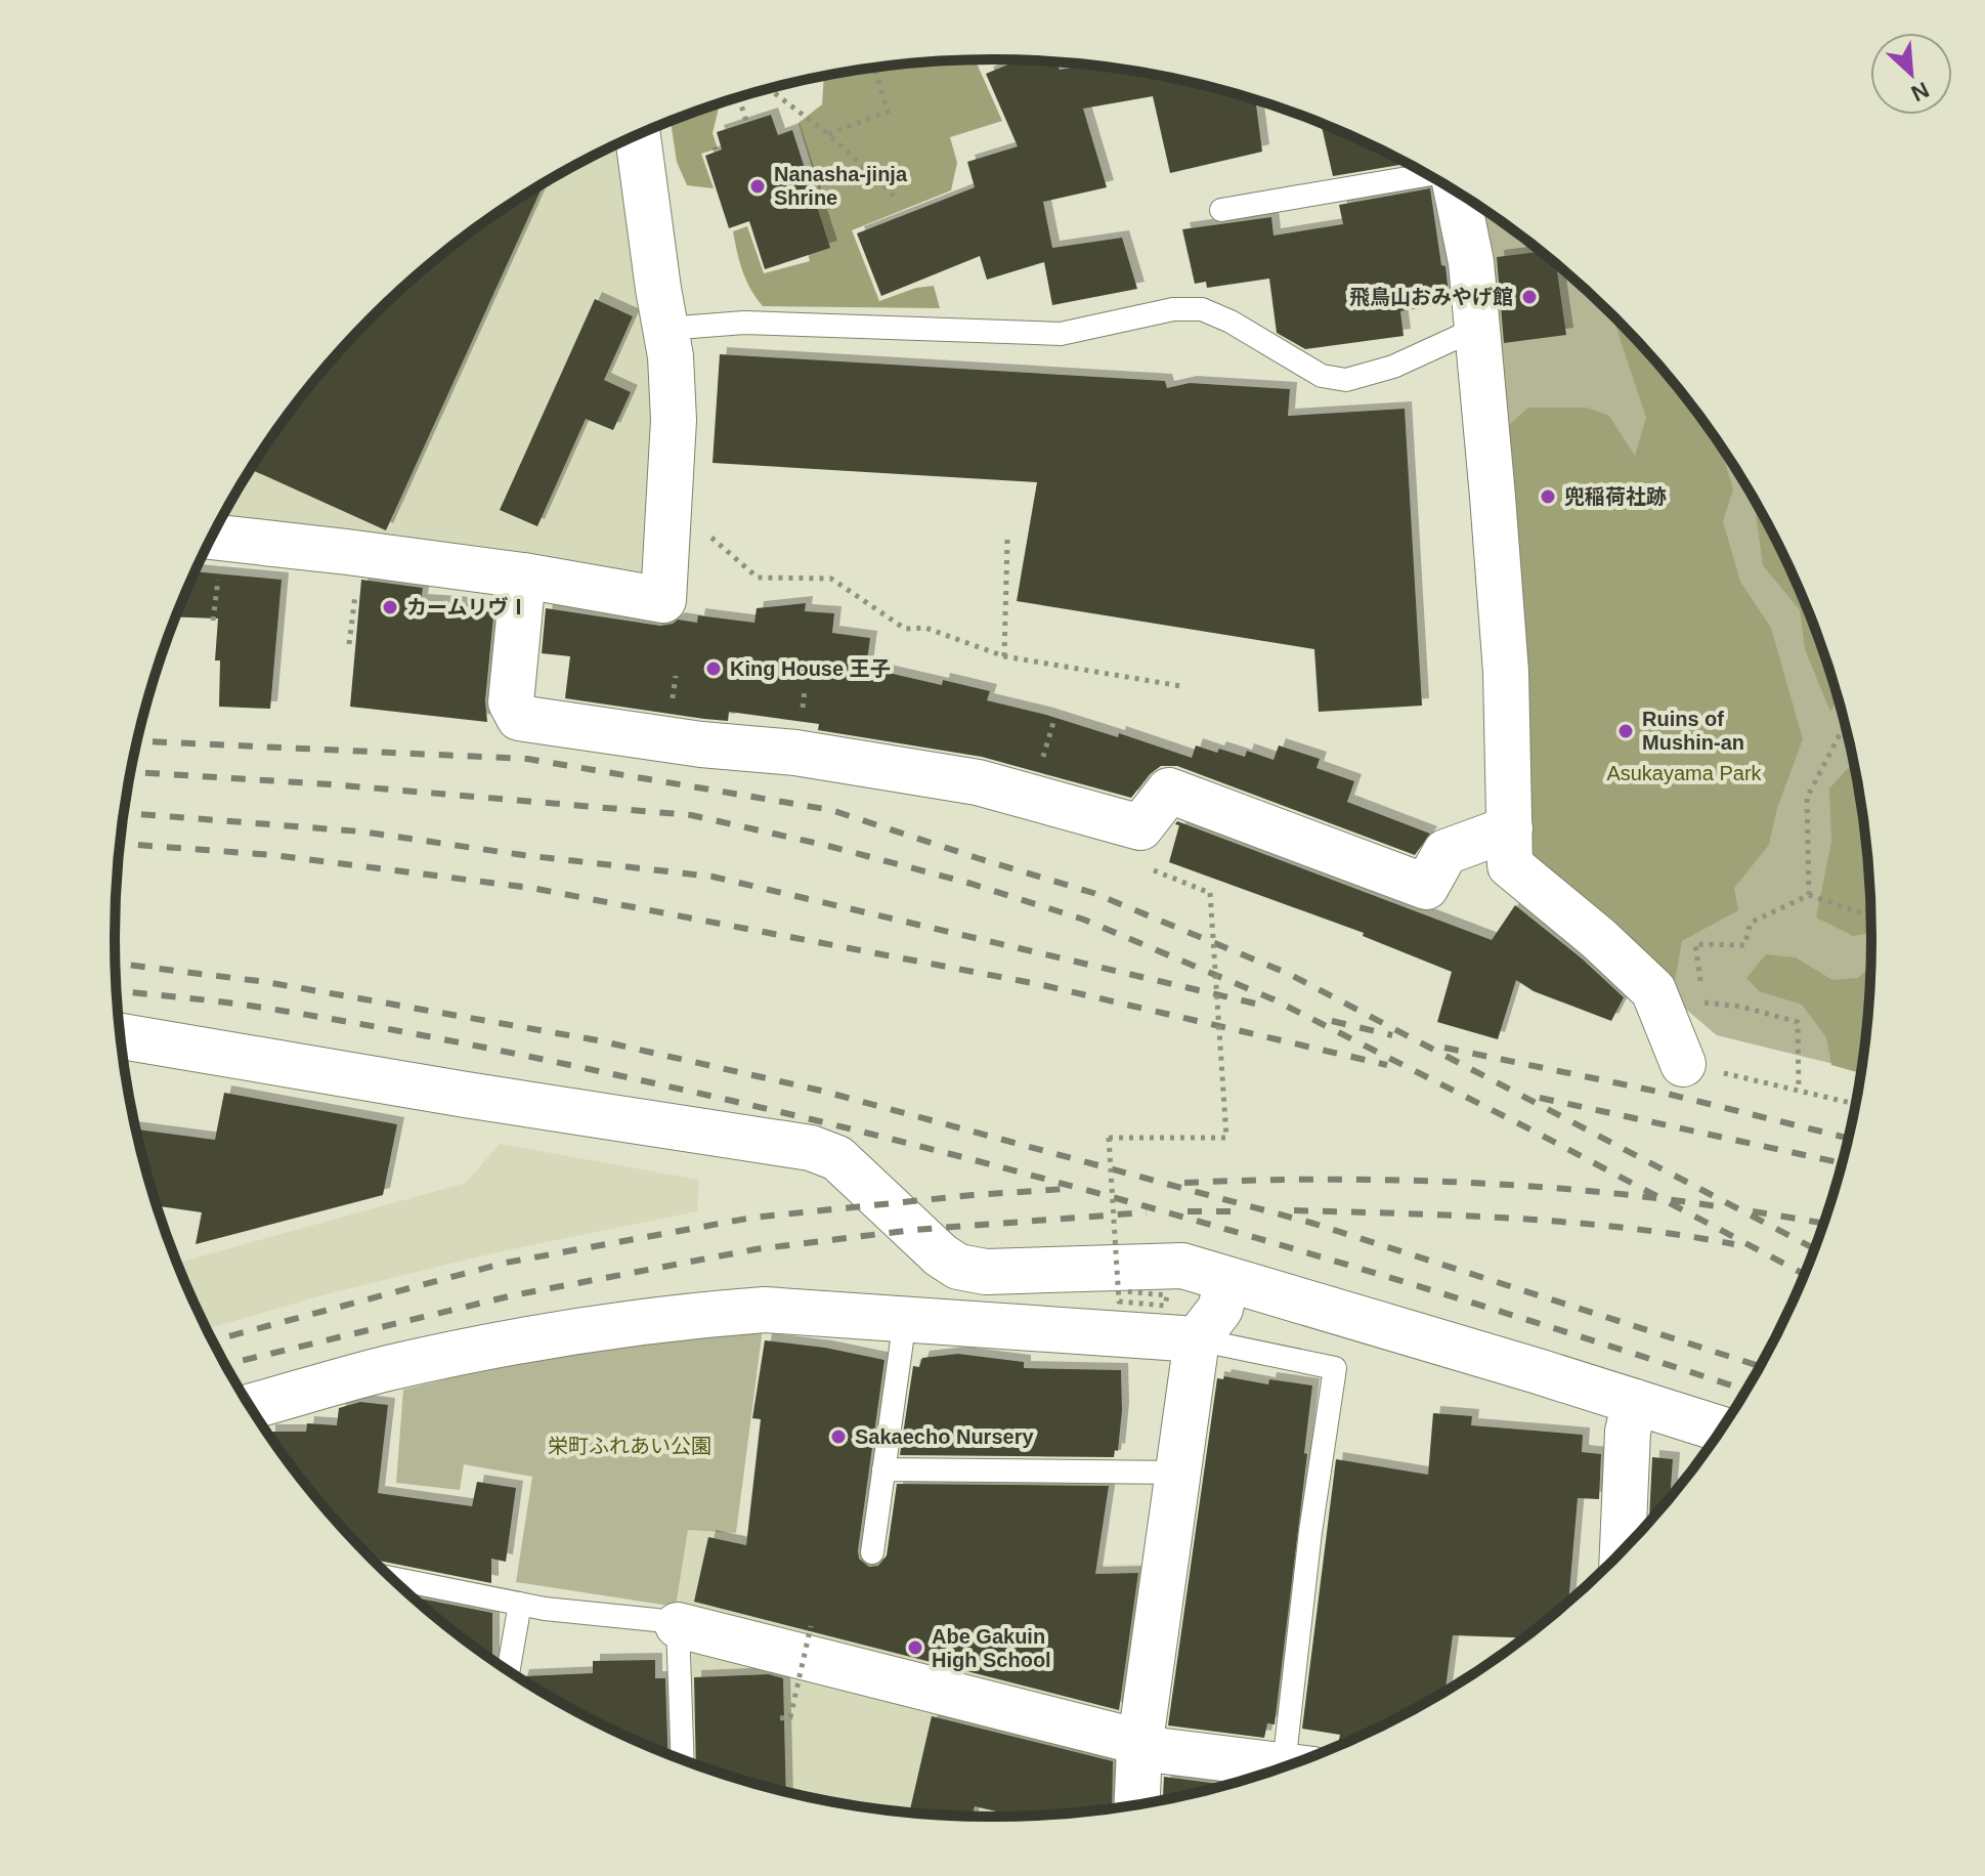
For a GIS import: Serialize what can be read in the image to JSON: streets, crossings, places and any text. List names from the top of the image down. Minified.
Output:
{"parks":["Asukayama Park","栄町ふれあい公園"],"places":["Nanasha-jinja Shrine","飛鳥山おみやげ館","兜稲荷社跡","カームリヴⅠ","King House 王子","Ruins of Mushin-an","Sakaecho Nursery","Abe Gakuin High School"],"north":"bottom right"}
